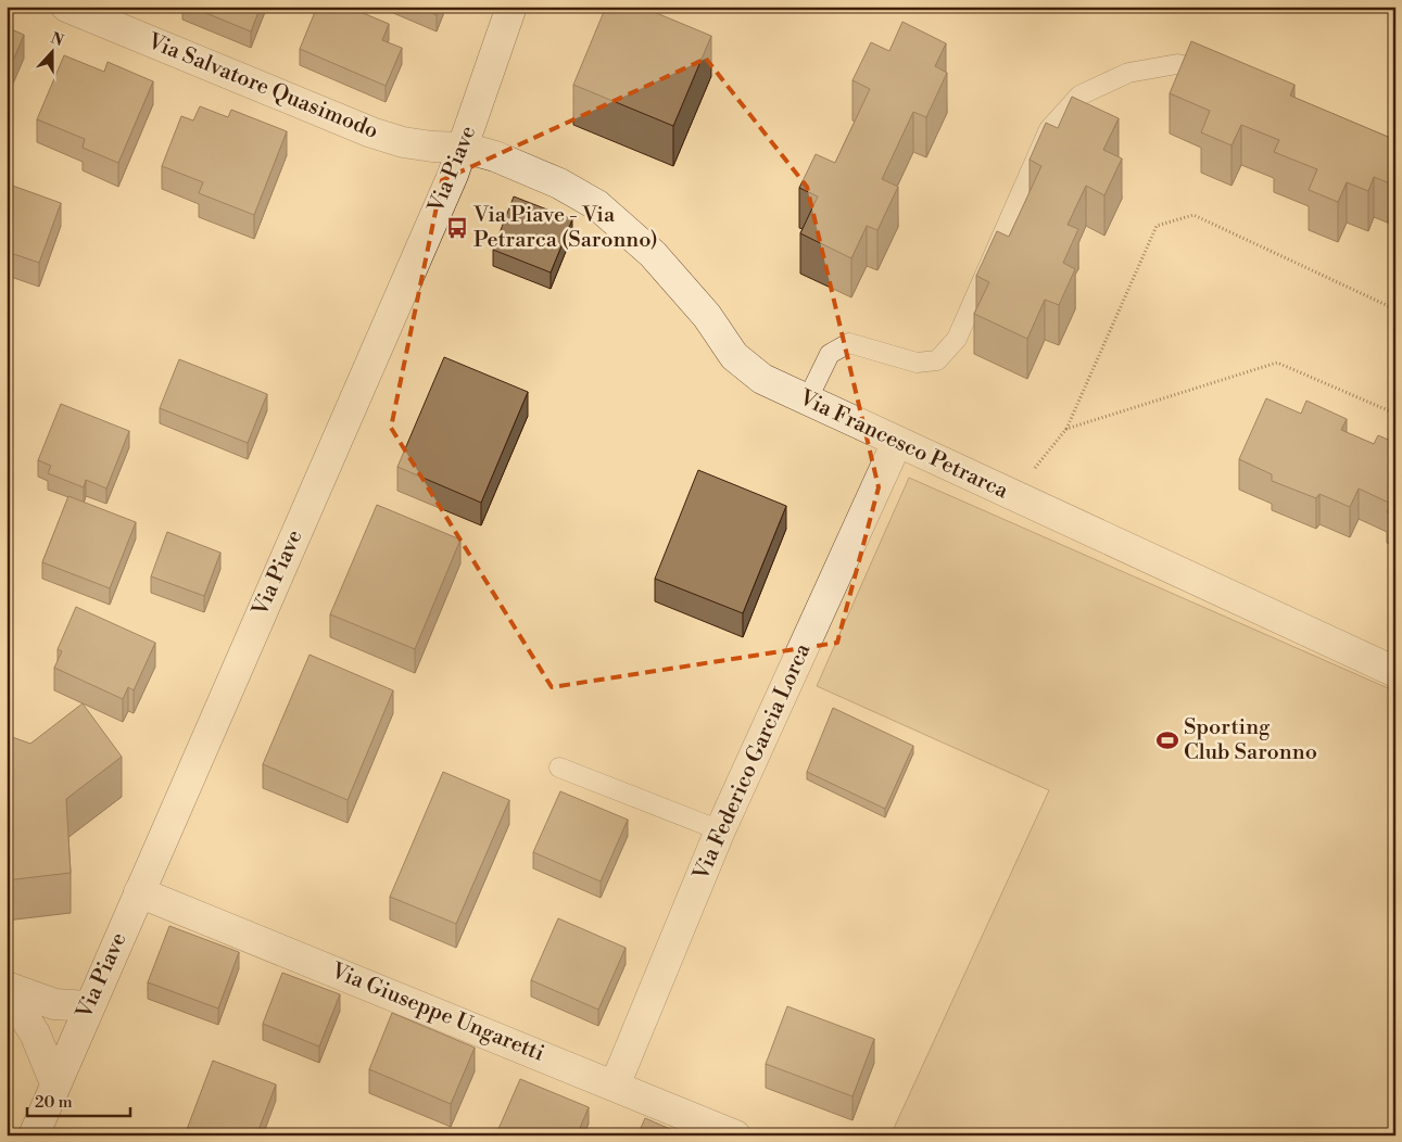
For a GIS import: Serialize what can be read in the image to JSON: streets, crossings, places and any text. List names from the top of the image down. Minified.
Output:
{"streets":{"street":["Via Salvatore Quasimodo","Via Piave","Via Francesco Petrarca","Via Federico Garcia Lorca","Via Giuseppe Ungaretti"]},"crossings":[["Via Salvatore Quasimodo","Via Piave"],["Via Salvatore Quasimodo","Via Francesco Petrarca"],["Via Piave","Via Francesco Petrarca"],["Via Piave","Via Giuseppe Ungaretti"],["Via Francesco Petrarca","Via Federico Garcia Lorca"],["Via Federico Garcia Lorca","Via Giuseppe Ungaretti"]],"places":{"bus stop":["Via Piave - Via Petrarca (Saronno)"],"sports":["Sporting Club Saronno"]},"scale_bar":"20 m","north":"top"}
